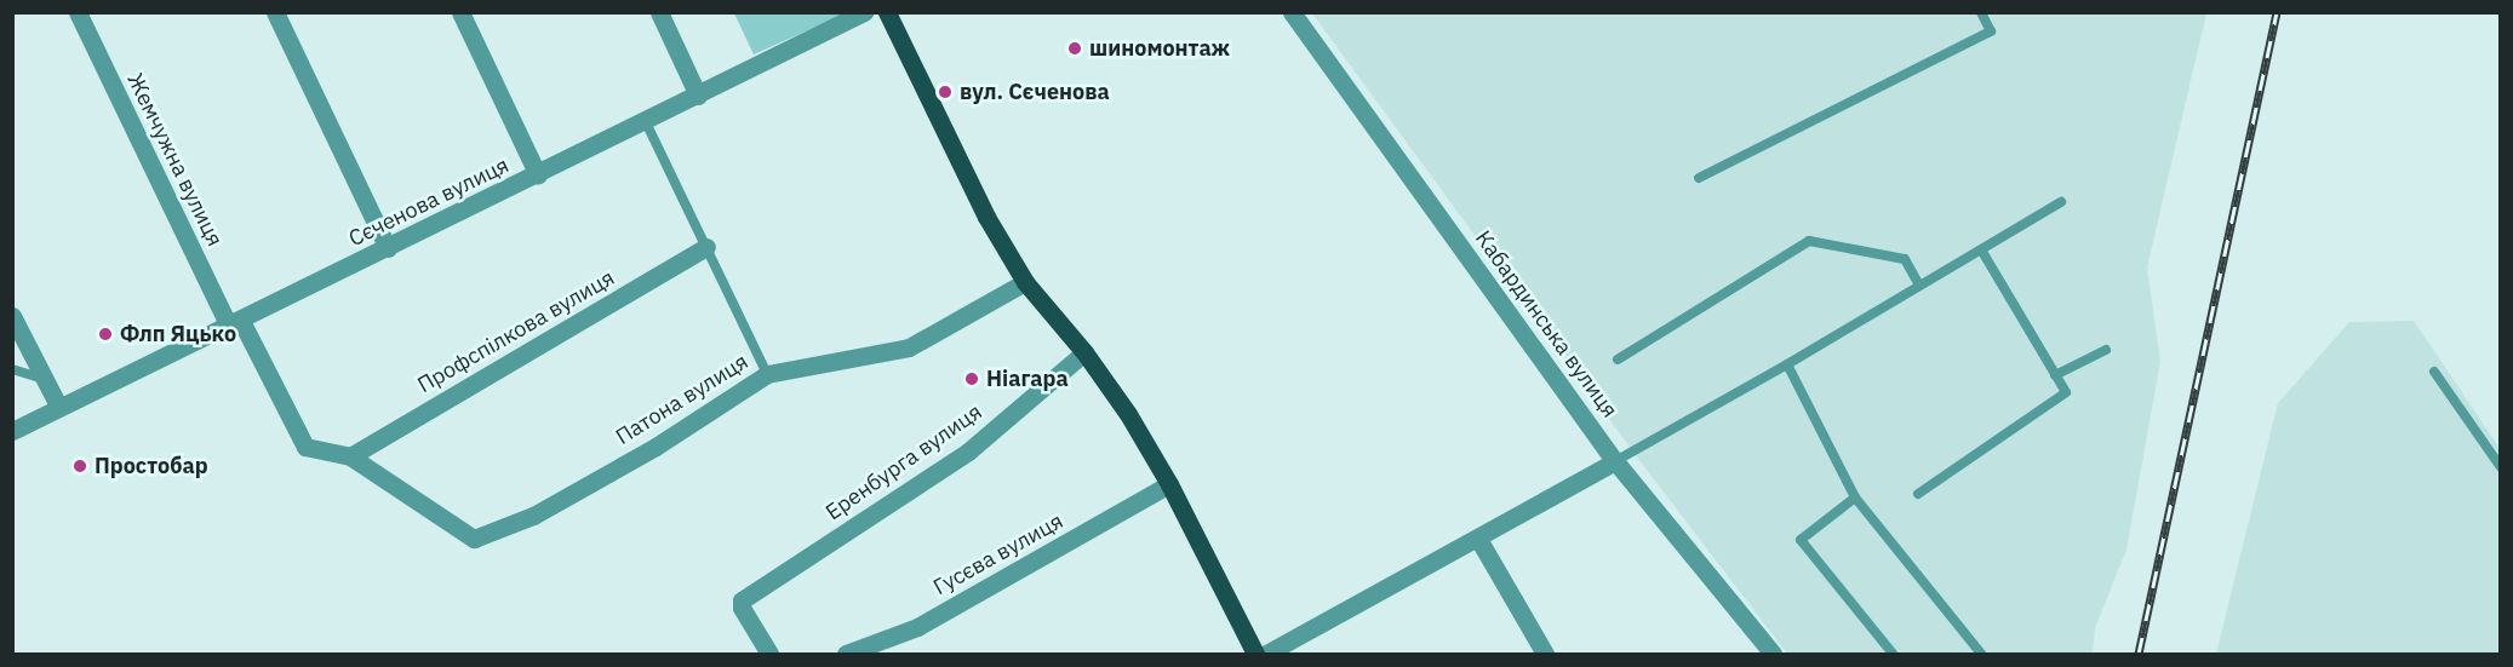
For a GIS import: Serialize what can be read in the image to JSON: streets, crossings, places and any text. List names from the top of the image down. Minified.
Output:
{"streets":{"street":["Жемчужна вулиця","Сєченова вулиця","Кабардинська вулиця","Профспілкова вулиця","Патона вулиця","Еренбурга вулиця","Гусєва вулиця"]},"crossings":[["Жемчужна вулиця","Сєченова вулиця"],["Профспілкова вулиця","Патона вулиця"]],"places":["шиномонтаж","вул. Сєченова","Флп Яцько","Ніагара","Простобар"]}
